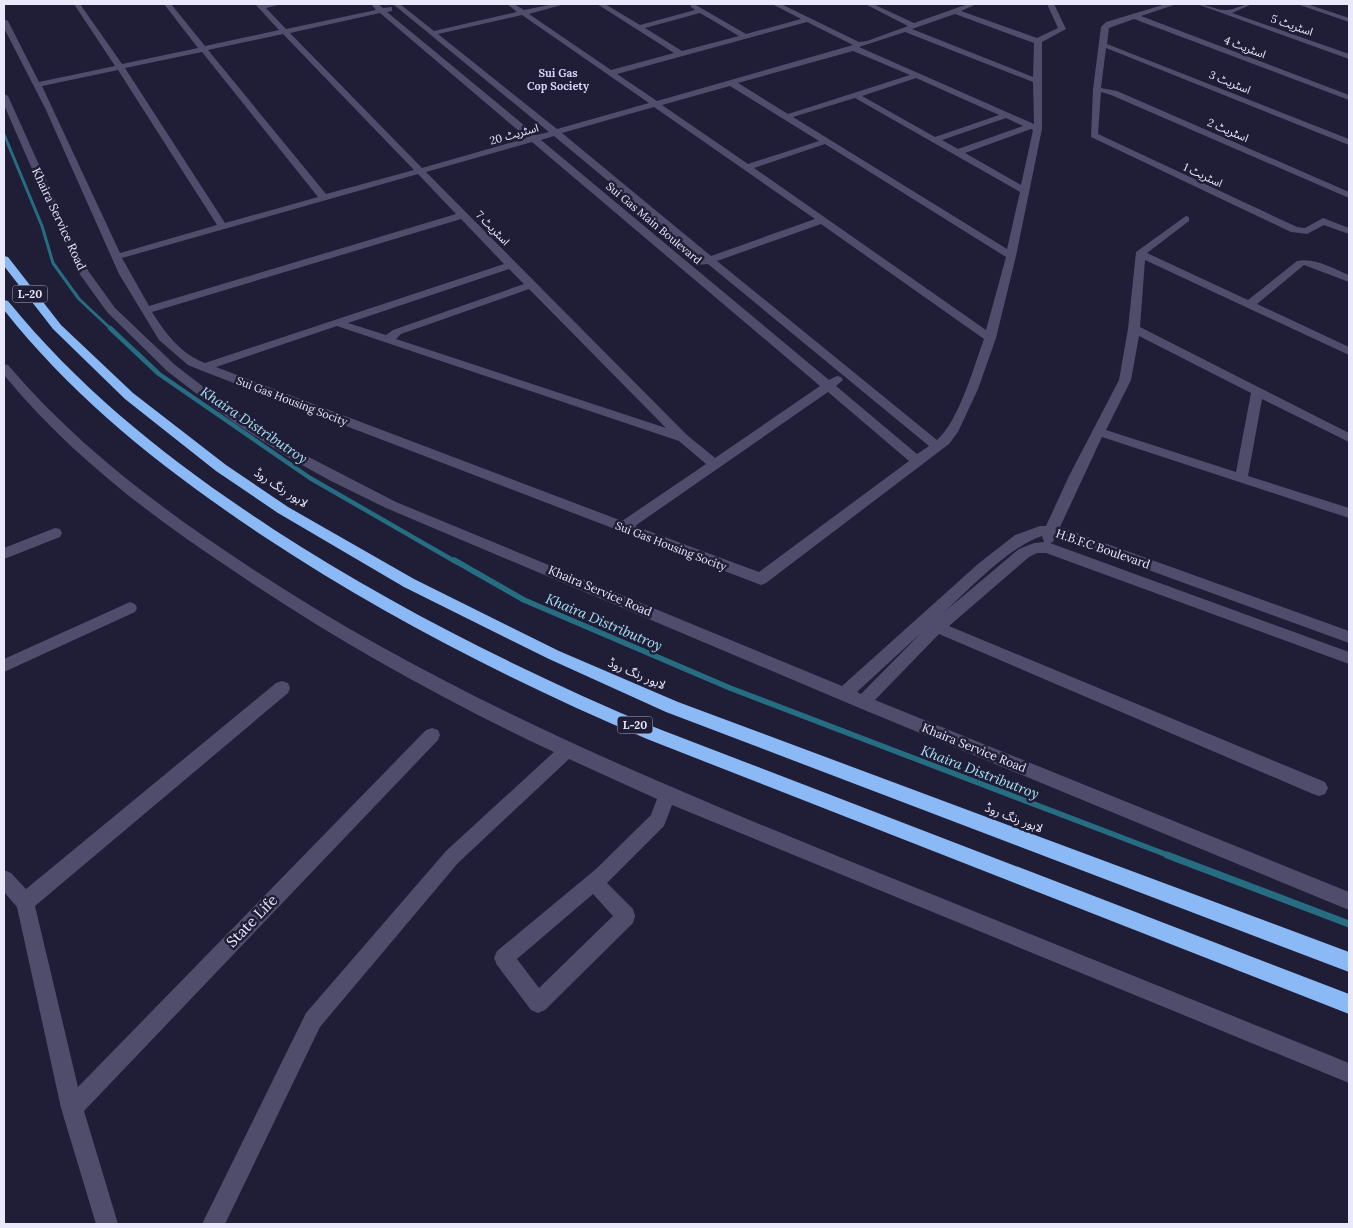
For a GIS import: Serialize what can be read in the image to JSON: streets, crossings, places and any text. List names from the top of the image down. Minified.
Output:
{"streets":{"highway":["L-20","لاہور رنگ روڈ"],"street":["اسٹریٹ 5","اسٹریٹ 4","اسٹریٹ 3","اسٹریٹ 2","اسٹریٹ 20","اسٹریٹ 1","Khaira Service Road","Sui Gas Main Boulevard","اسٹریٹ 7","Sui Gas Housing Socity","H.B.F.C Boulevard","State Life"]},"crossings":[["اسٹریٹ 2","اسٹریٹ 1"],["اسٹریٹ 20","Sui Gas Main Boulevard"],["اسٹریٹ 20","اسٹریٹ 7"],["اسٹریٹ 20","Sui Gas Housing Socity"],["Khaira Service Road","H.B.F.C Boulevard"],["Sui Gas Main Boulevard","Sui Gas Housing Socity"]],"districts":["Sui Gas Cop Society"],"water":["Khaira Distributroy"]}
